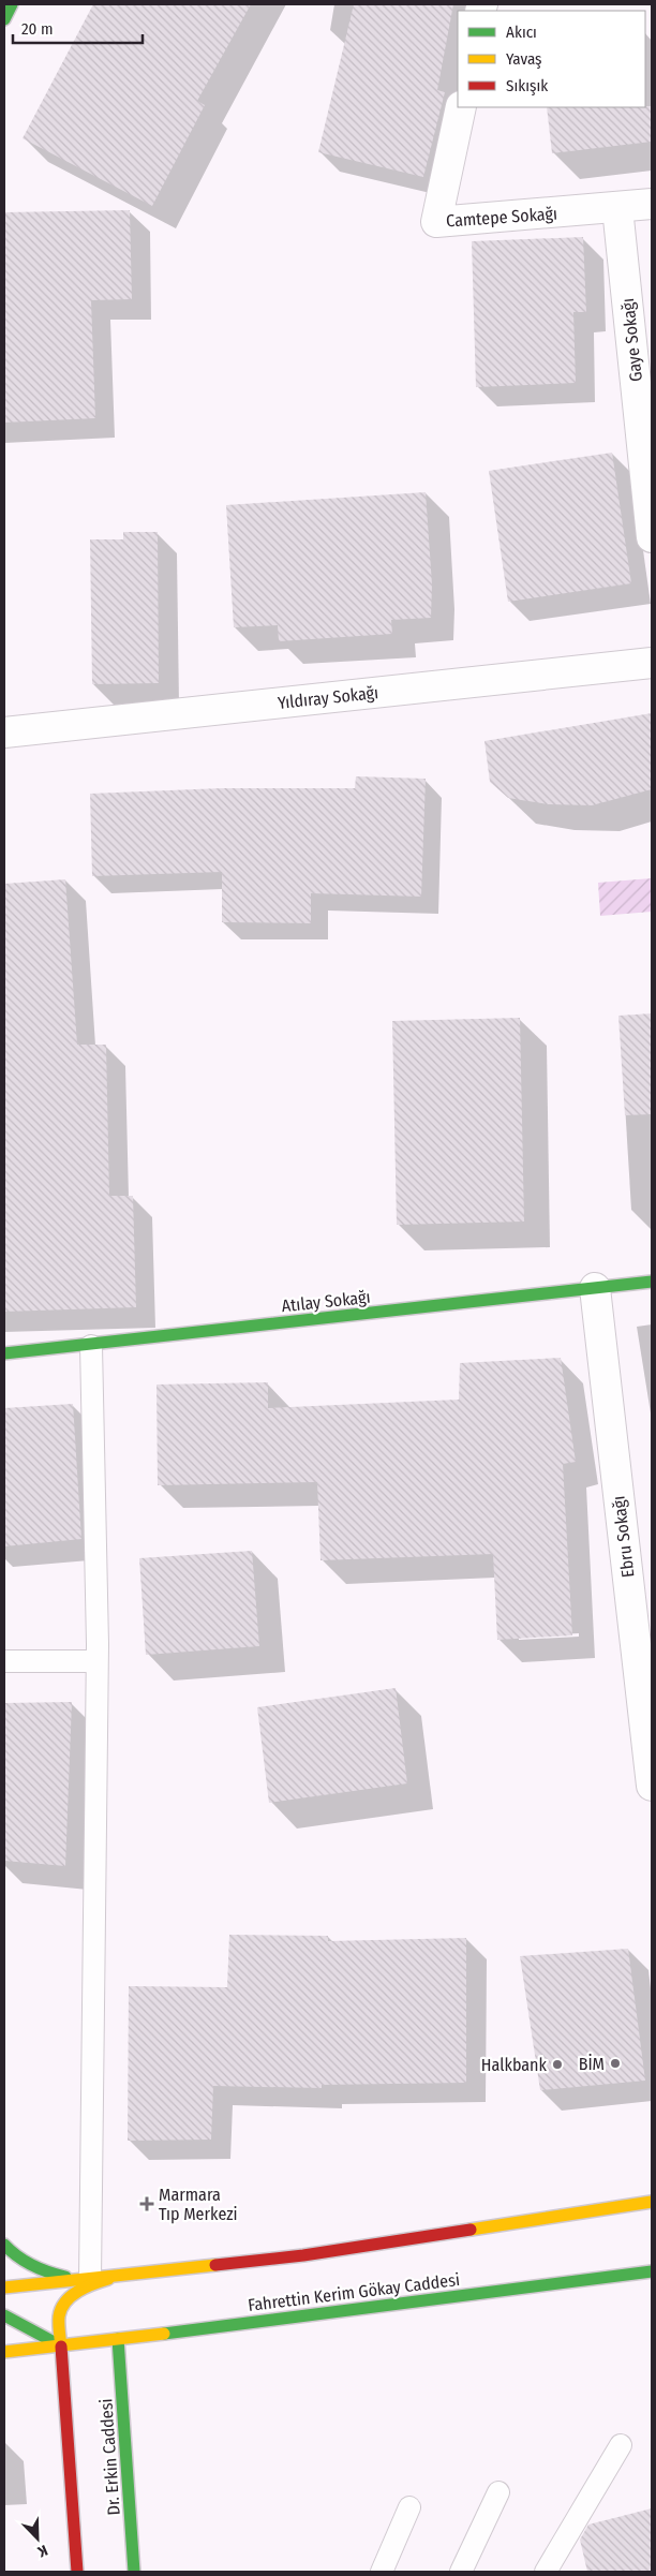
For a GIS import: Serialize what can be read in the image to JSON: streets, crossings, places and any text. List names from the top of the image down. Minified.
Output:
{"streets":{"main road":["Atılay Sokağı","Fahrettin Kerim Gökay Caddesi","Dr. Erkin Caddesi"],"street":["Camtepe Sokağı","Gaye Sokağı","Yıldıray Sokağı","Ebru Sokağı"]},"crossings":[["Camtepe Sokağı","Gaye Sokağı"],["Atılay Sokağı","Ebru Sokağı"],["Fahrettin Kerim Gökay Caddesi","Dr. Erkin Caddesi"]],"places":{"other":["BİM","Halkbank"],"health":["Marmara Tıp Merkezi"]},"legend":["Akıcı","Yavaş","Sıkışık"],"scale_bar":"20 m","north":"bottom right"}
